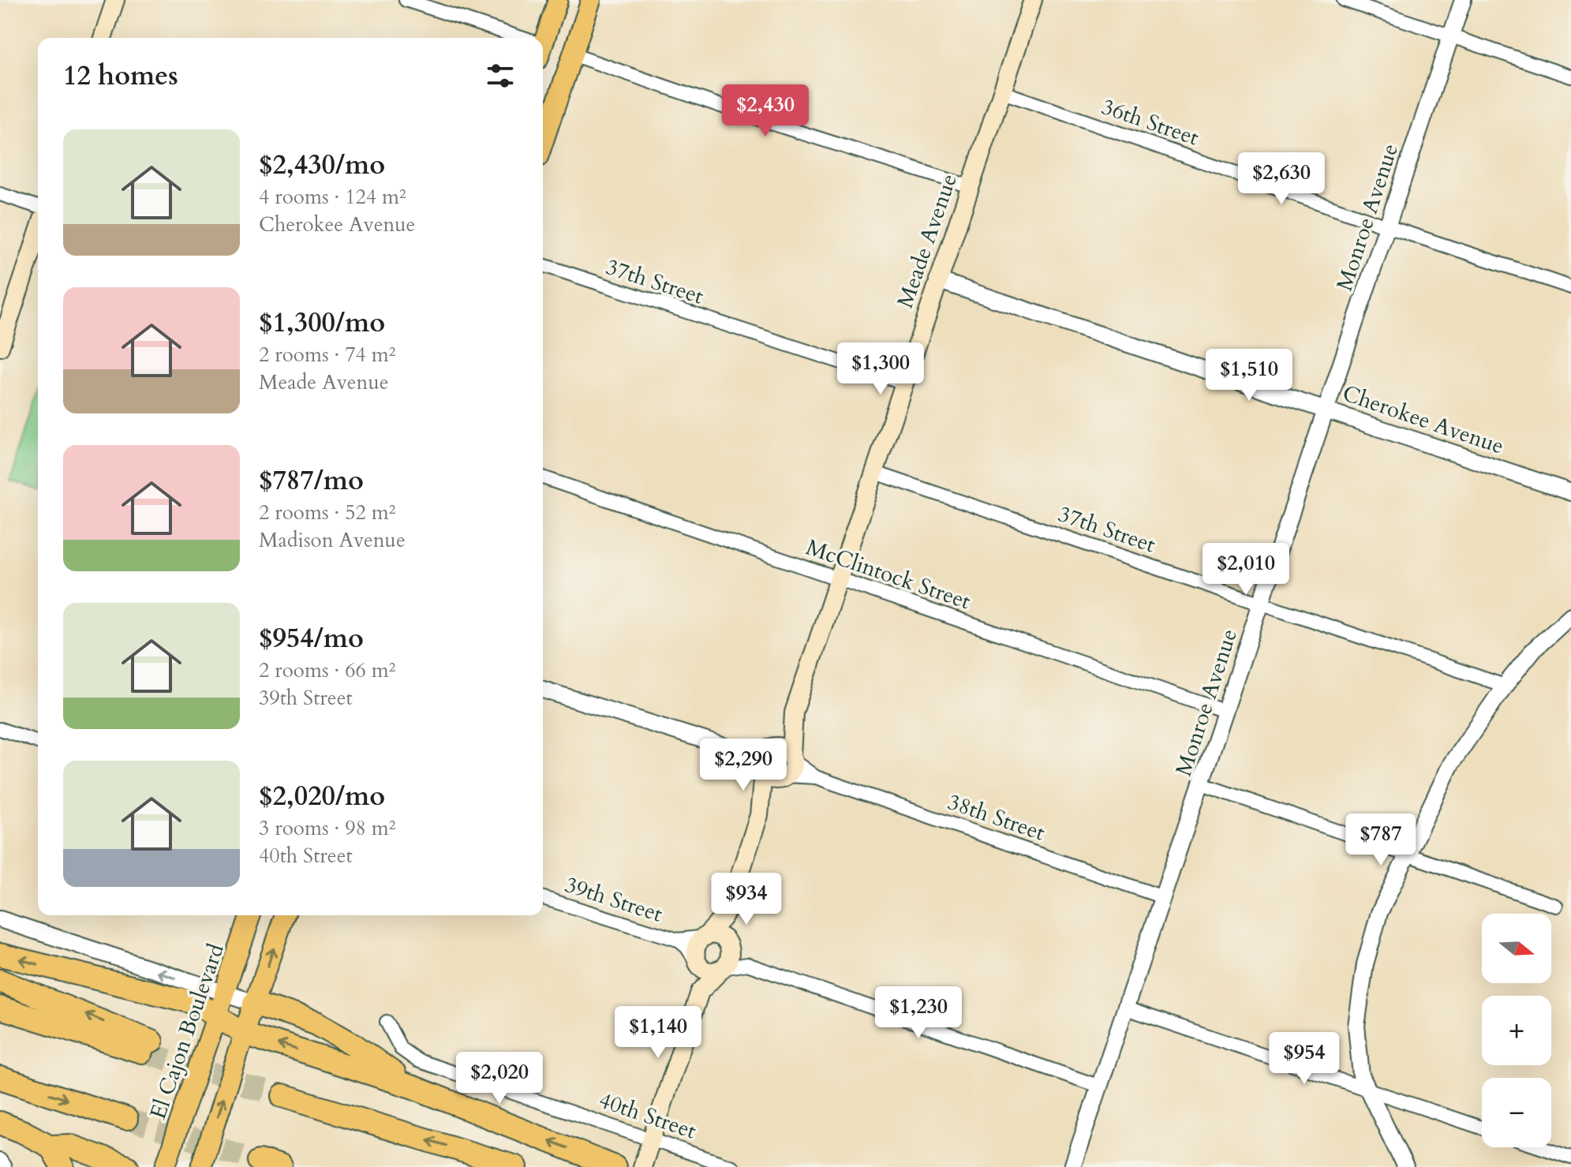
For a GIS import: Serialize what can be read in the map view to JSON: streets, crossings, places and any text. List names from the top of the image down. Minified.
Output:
{"streets":{"main road":["Meade Avenue","El Cajon Boulevard"],"street":["36th Street","Monroe Avenue","37th Street","Cherokee Avenue","McClintock Street","38th Street","39th Street","40th Street"]},"crossings":[["36th Street","Monroe Avenue"],["36th Street","Meade Avenue"],["Monroe Avenue","37th Street"],["Monroe Avenue","Cherokee Avenue"],["Monroe Avenue","McClintock Street"],["Monroe Avenue","38th Street"],["Meade Avenue","37th Street"],["Meade Avenue","Cherokee Avenue"],["Meade Avenue","McClintock Street"],["Meade Avenue","38th Street"],["Meade Avenue","39th Street"],["Meade Avenue","40th Street"]],"north":"right","page":{"heading":"12 homes","price":["$2,430","$2,630","$1,300","$1,510","$2,010","$2,290","$787","$934","$1,230","$1,140","$954","$2,020"],"list":[{"name":"$2,430/mo","note":"4 rooms · 124 m² · Cherokee Avenue"},{"name":"$1,300/mo","note":"2 rooms · 74 m² · Meade Avenue"},{"name":"$787/mo","note":"2 rooms · 52 m² · Madison Avenue"},{"name":"$954/mo","note":"2 rooms · 66 m² · 39th Street"},{"name":"$2,020/mo","note":"3 rooms · 98 m² · 40th Street"}],"map_buttons":["+","−"]}}
